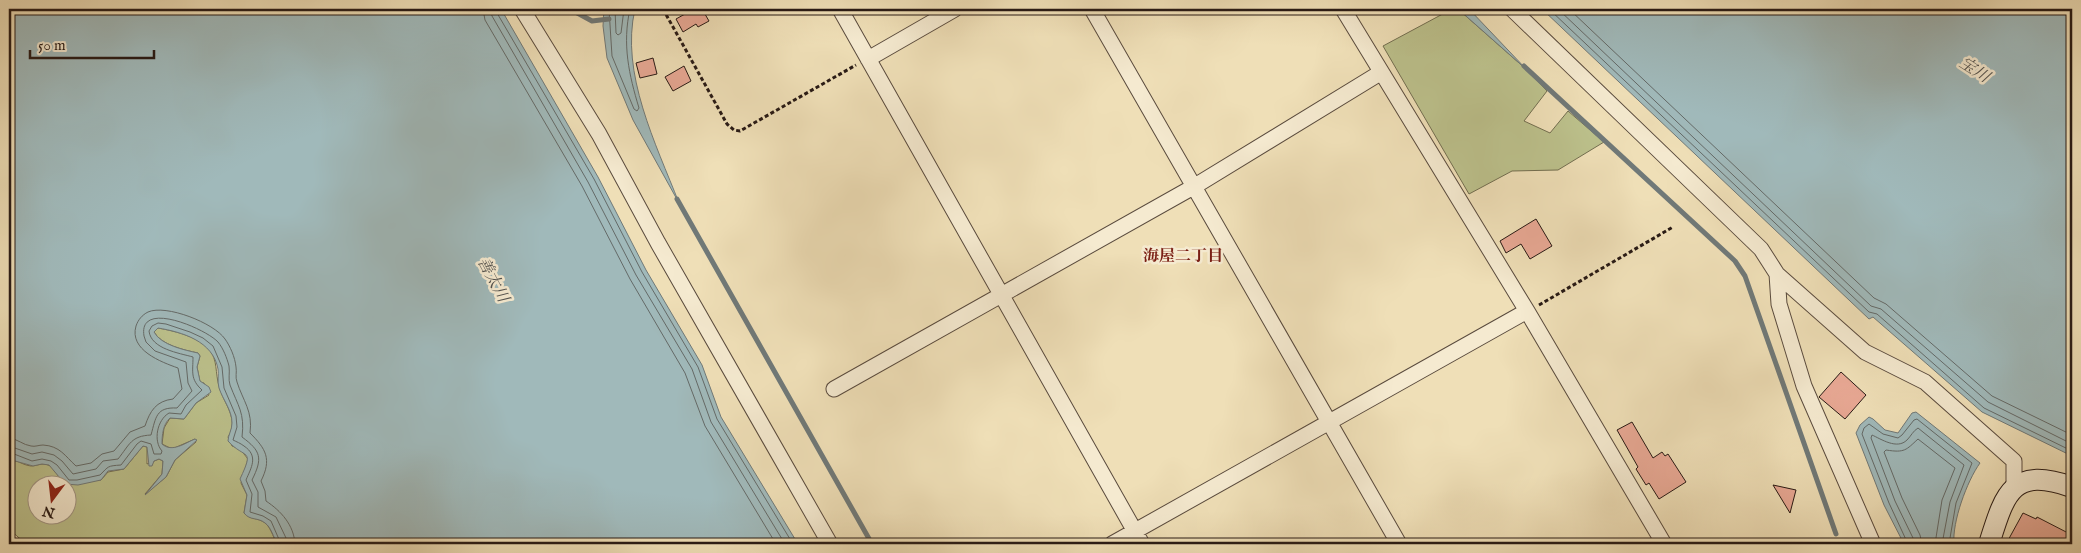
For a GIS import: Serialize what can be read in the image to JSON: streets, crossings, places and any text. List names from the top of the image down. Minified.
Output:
{"districts":["海屋二丁目"],"water":["宝川","善太川"],"scale_bar":"50 m","north":"bottom"}
